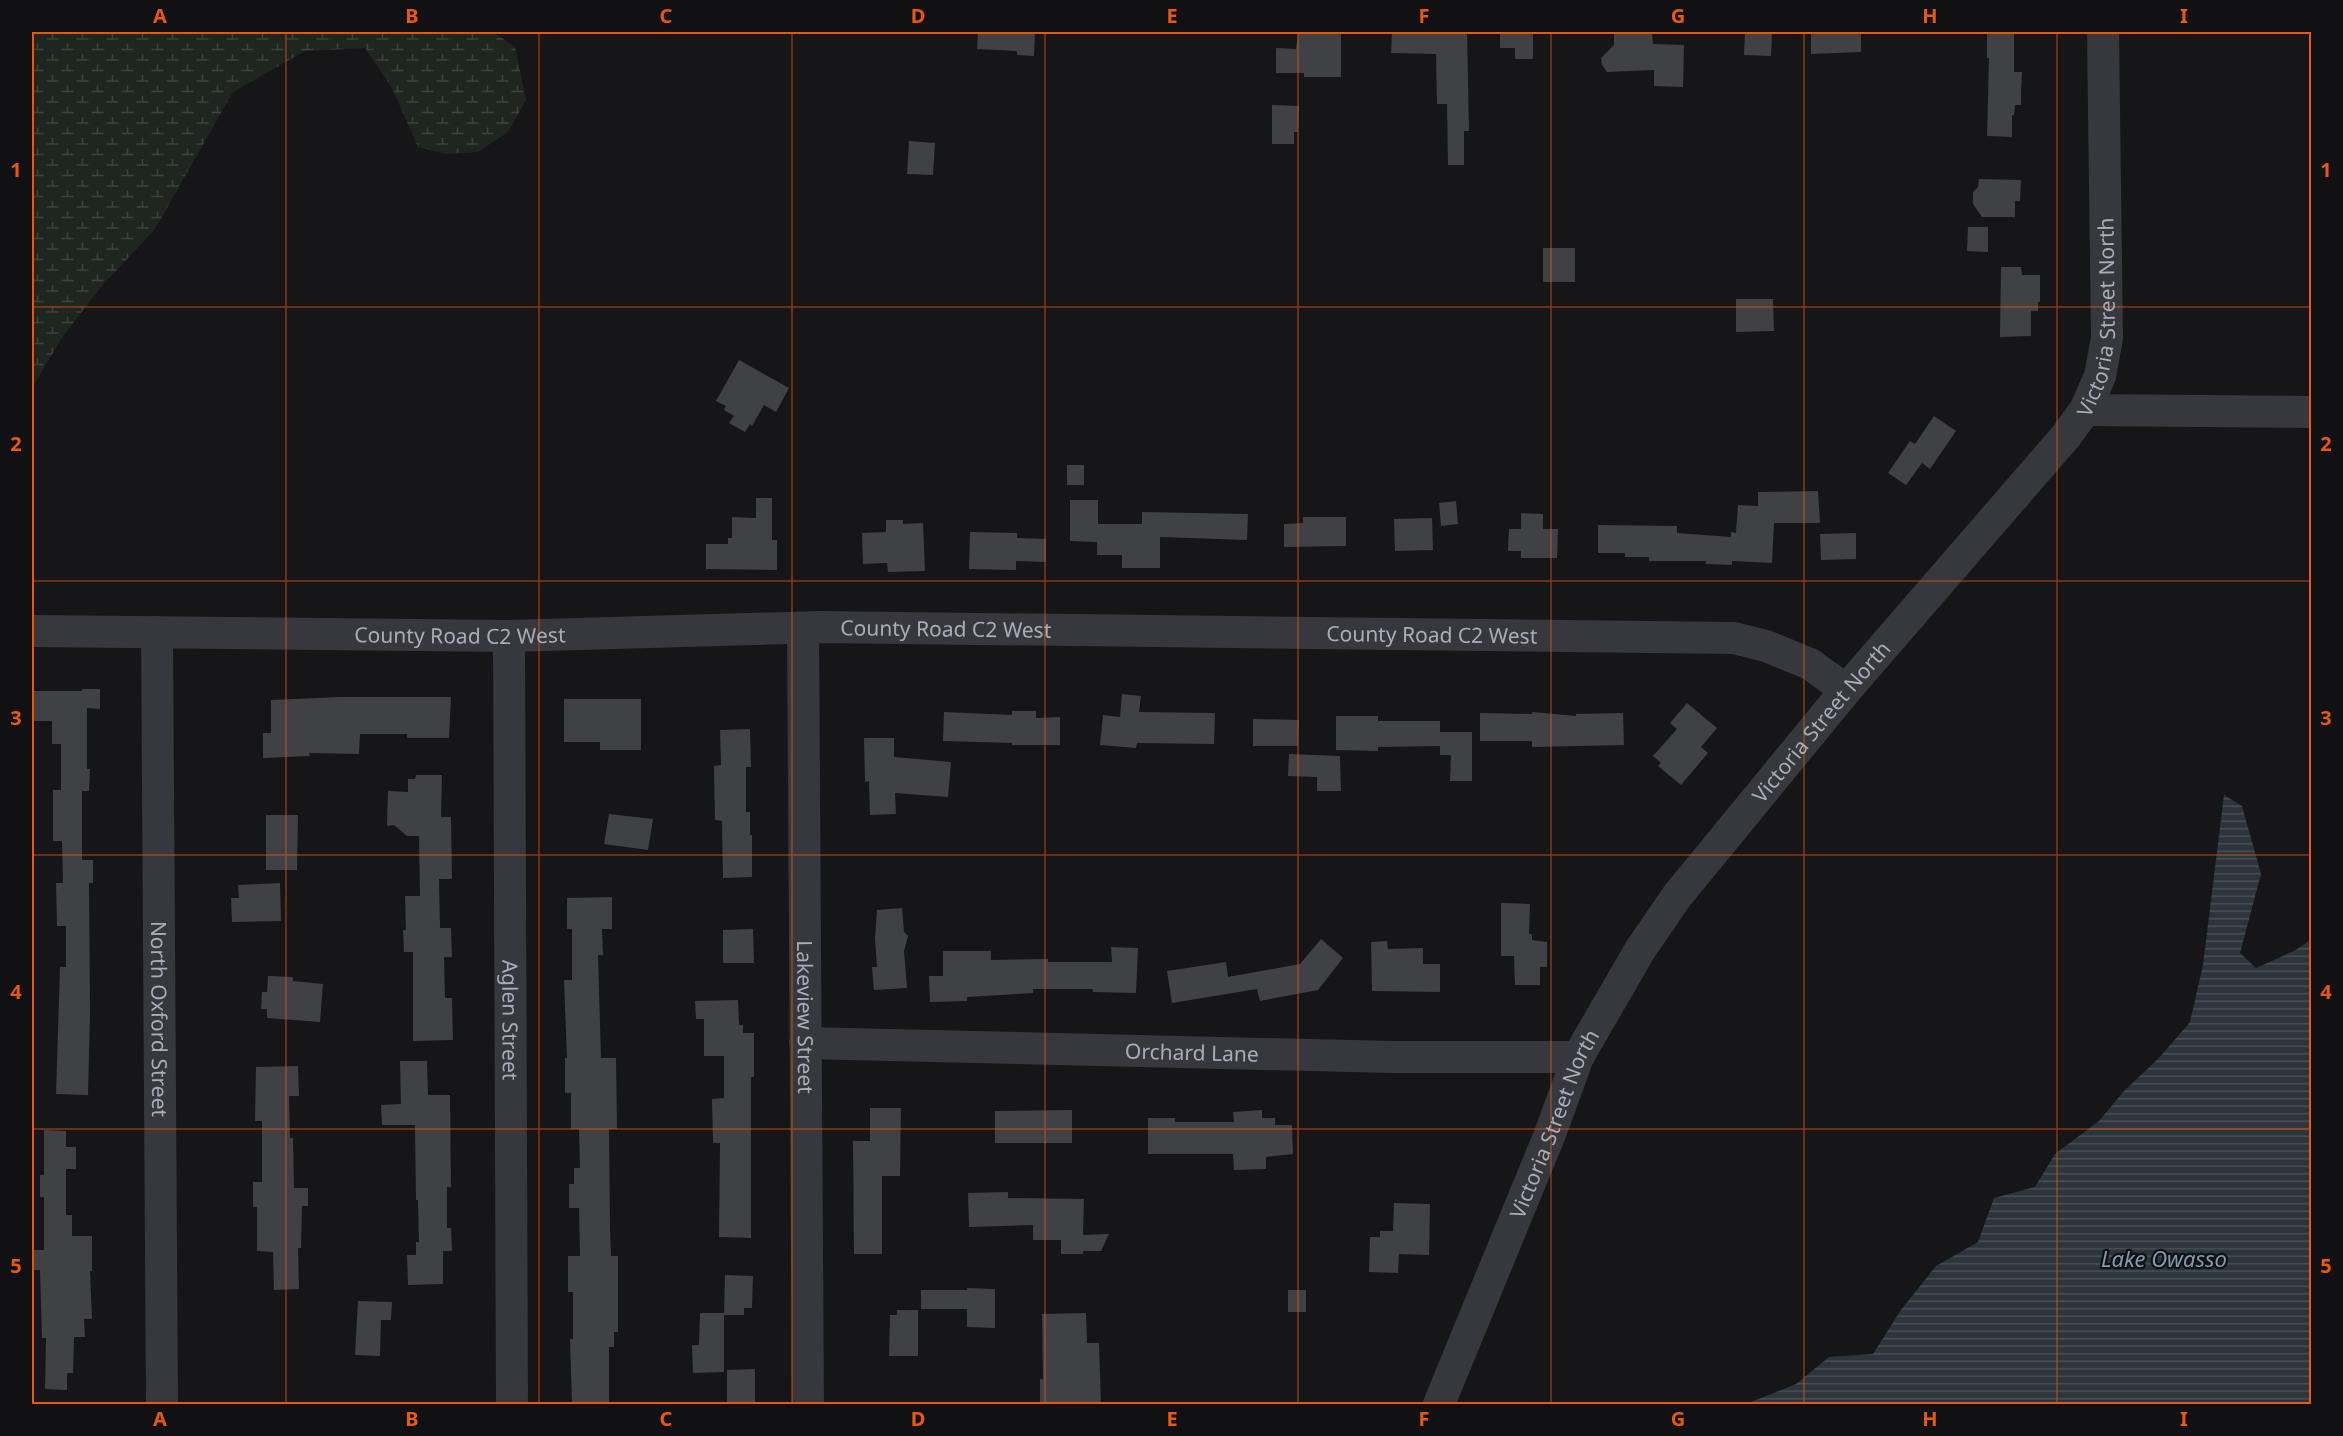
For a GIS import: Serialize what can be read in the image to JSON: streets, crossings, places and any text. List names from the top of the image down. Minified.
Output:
{"streets":{"street":["Victoria Street North","County Road C2 West","Lakeview Street","North Oxford Street","Aglen Street","Orchard Lane"]},"crossings":[["Victoria Street North","County Road C2 West"],["Victoria Street North","Orchard Lane"],["County Road C2 West","Lakeview Street"],["County Road C2 West","North Oxford Street"],["County Road C2 West","Aglen Street"],["Lakeview Street","Orchard Lane"]],"water":["Lake Owasso"],"grid":{"columns":["A","B","C","D","E","F","G","H","I"],"rows":["1","2","3","4","5"]}}
